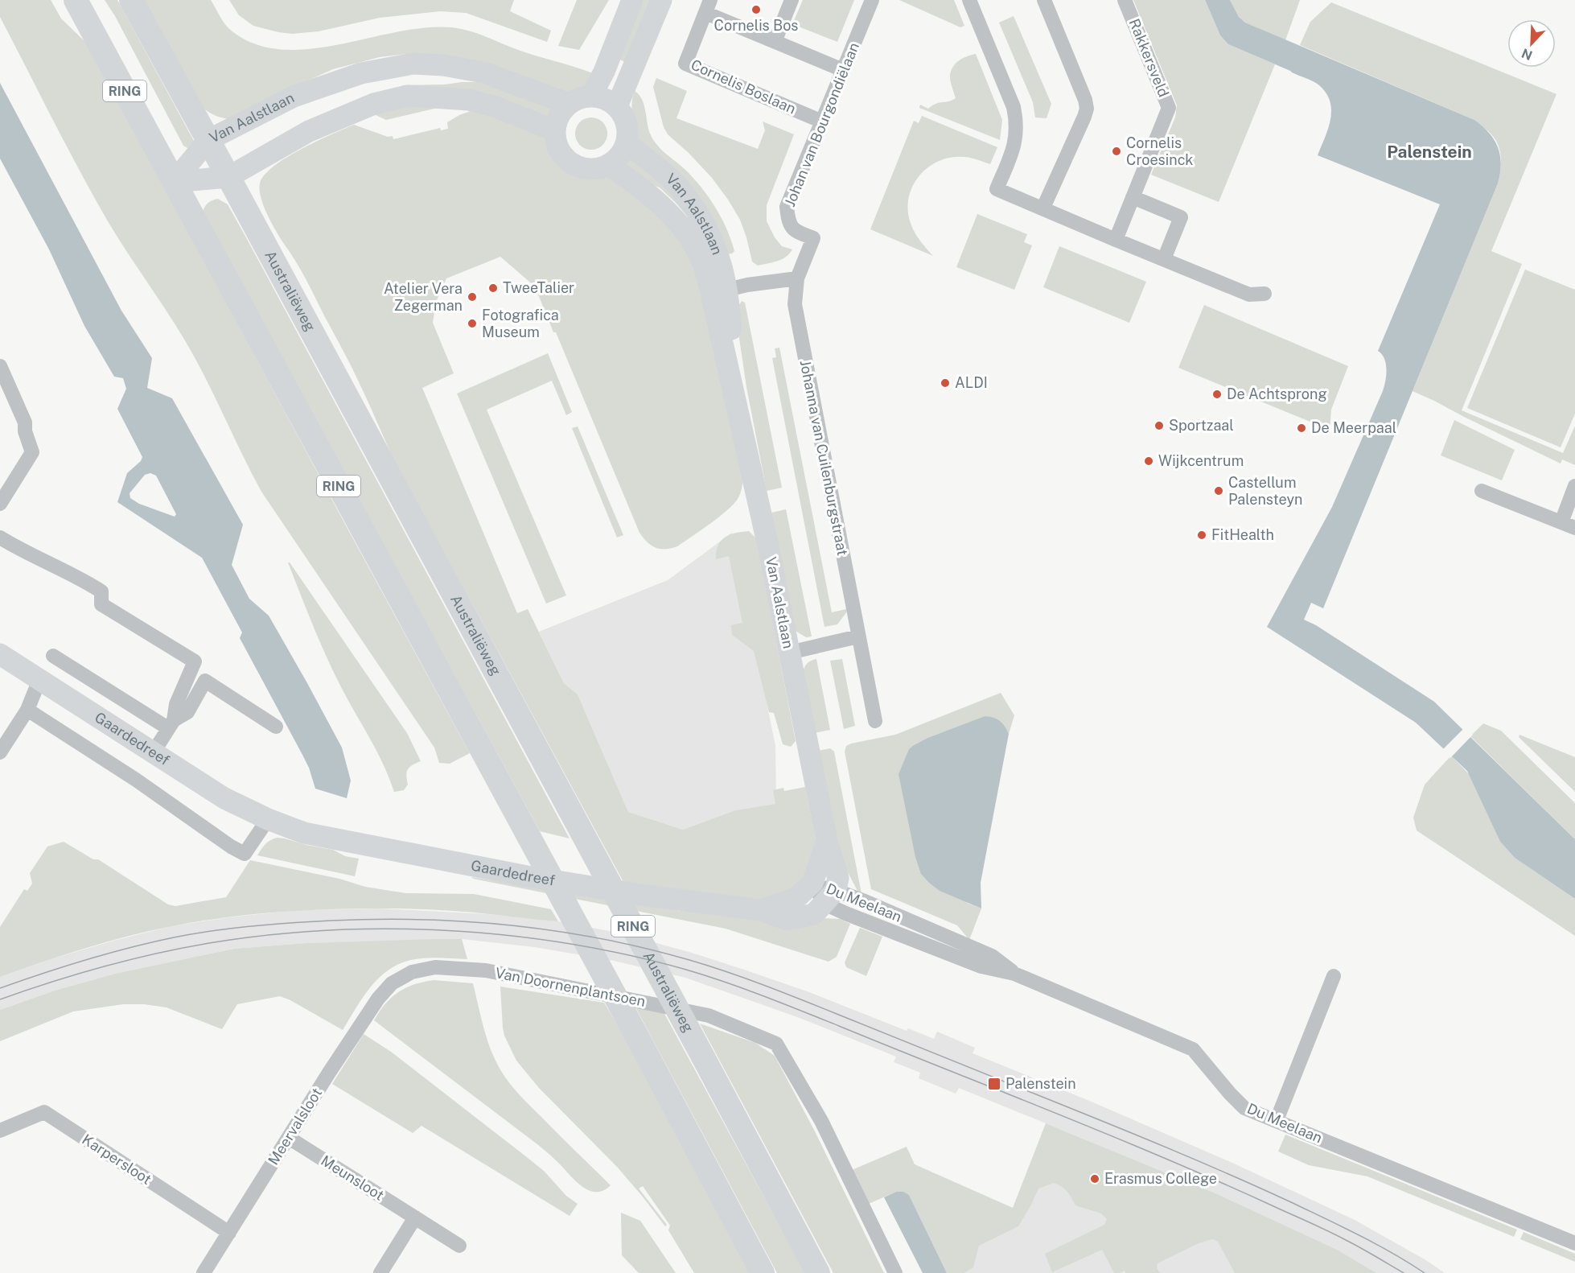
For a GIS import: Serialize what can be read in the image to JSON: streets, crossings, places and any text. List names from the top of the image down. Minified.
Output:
{"streets":{"main road":["RING","Australiëweg"],"street":["Rakkersveld","Cornelis Boslaan","Van Aalstlaan","Johan van Bourgondiëlaan","Johanna van Cuilenburgstraat","Gaardedreef","Du Meelaan","Van Doornenplantsoen","Meervalsloot","Karpersloot","Meunsloot"]},"crossings":[["Cornelis Boslaan","Johan van Bourgondiëlaan"],["RING","Van Aalstlaan"],["Van Aalstlaan","Australiëweg"],["Van Aalstlaan","Gaardedreef"],["Van Aalstlaan","Du Meelaan"],["Johan van Bourgondiëlaan","Johanna van Cuilenburgstraat"],["Gaardedreef","Du Meelaan"],["Van Doornenplantsoen","Meervalsloot"],["Meervalsloot","Karpersloot"],["Meervalsloot","Meunsloot"]],"districts":["Palenstein"],"places":{"other":["Cornelis Bos","Cornelis Croesinck","TweeTalier","Atelier Vera Zegerman","Fotografica Museum","ALDI","De Achtsprong","Sportzaal","De Meerpaal","Wijkcentrum","Castellum Palensteyn","FitHealth","Erasmus College"],"transit":["Palenstein"]},"north":"bottom left"}
